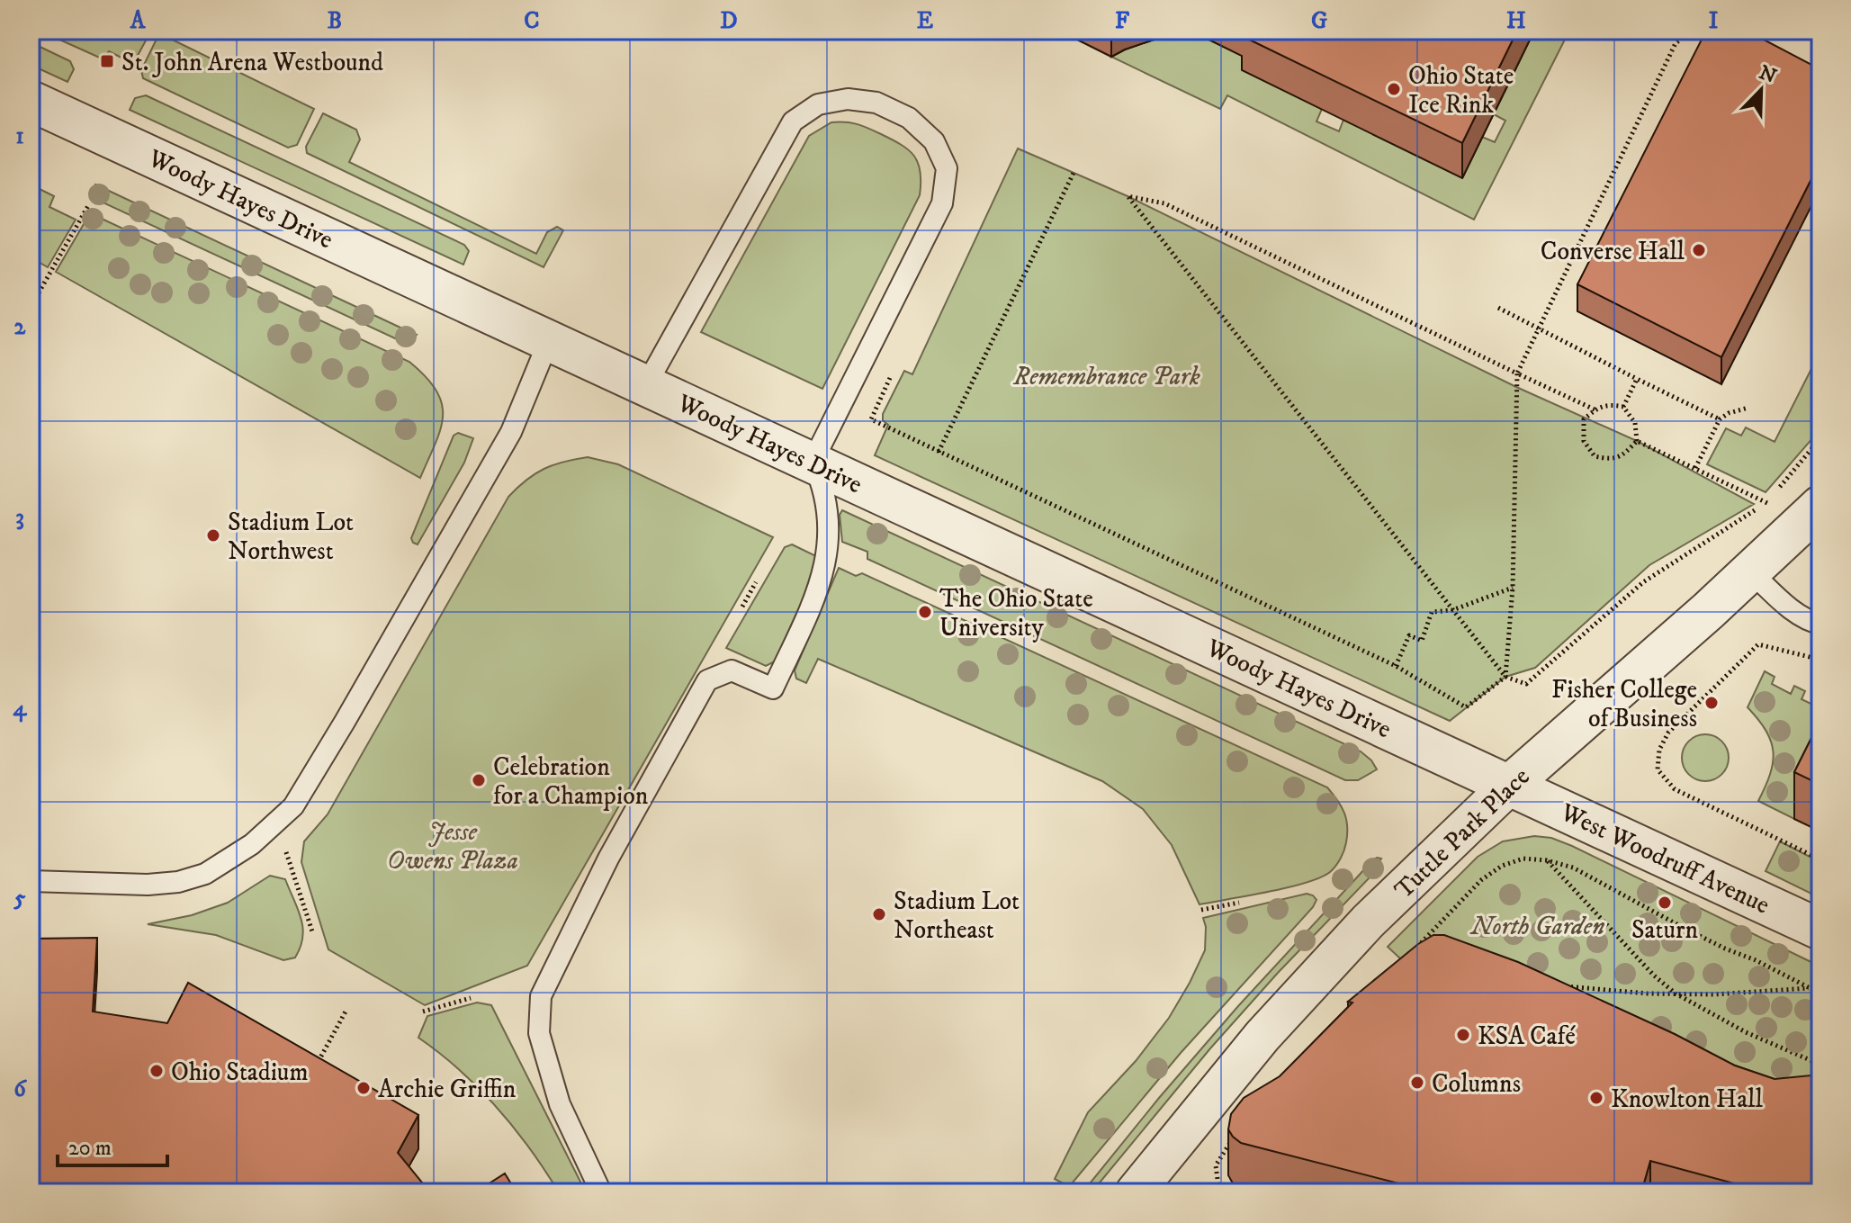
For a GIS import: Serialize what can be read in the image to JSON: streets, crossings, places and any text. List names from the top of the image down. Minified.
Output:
{"streets":{"street":["Woody Hayes Drive","Tuttle Park Place","West Woodruff Avenue"]},"crossings":[["Woody Hayes Drive","Tuttle Park Place"],["Woody Hayes Drive","West Woodruff Avenue"],["Tuttle Park Place","West Woodruff Avenue"]],"parks":["Remembrance Park","Jesse Owens Plaza","North Garden"],"places":{"transit":["St. John Arena Westbound"],"other":["Ohio State Ice Rink","Converse Hall","Stadium Lot Northwest","The Ohio State University","Fisher College of Business","Celebration for a Champion","Saturn","Stadium Lot Northeast","KSA Café","Ohio Stadium","Columns","Archie Griffin","Knowlton Hall"]},"scale_bar":"20 m","north":"top right","grid":{"columns":["A","B","C","D","E","F","G","H","I"],"rows":["1","2","3","4","5","6"]}}
